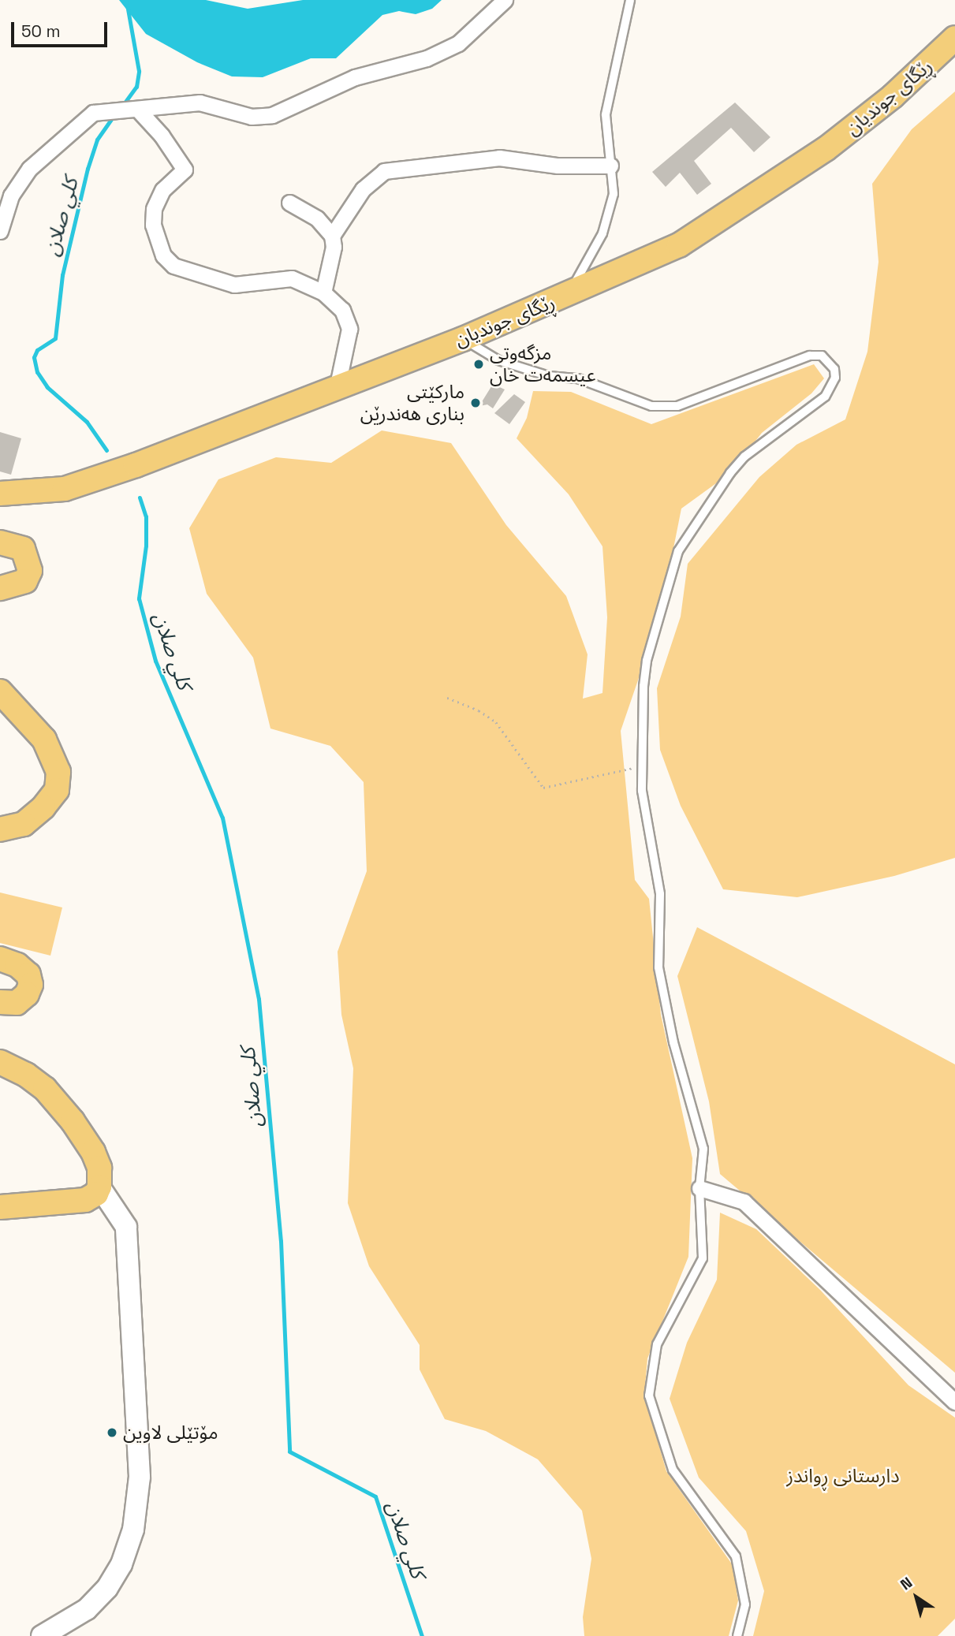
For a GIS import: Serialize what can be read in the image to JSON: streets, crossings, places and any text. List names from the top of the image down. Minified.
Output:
{"streets":{"main road":["ڕێگای جوندیان"]},"water":["كلي صلان"],"parks":["دارستانی ڕواندز"],"places":["مزگەوتی عیسمەت خان","مارکێتی بناری هەندرێن","مۆتێلی لاوین"],"scale_bar":"50 m","north":"top left"}
